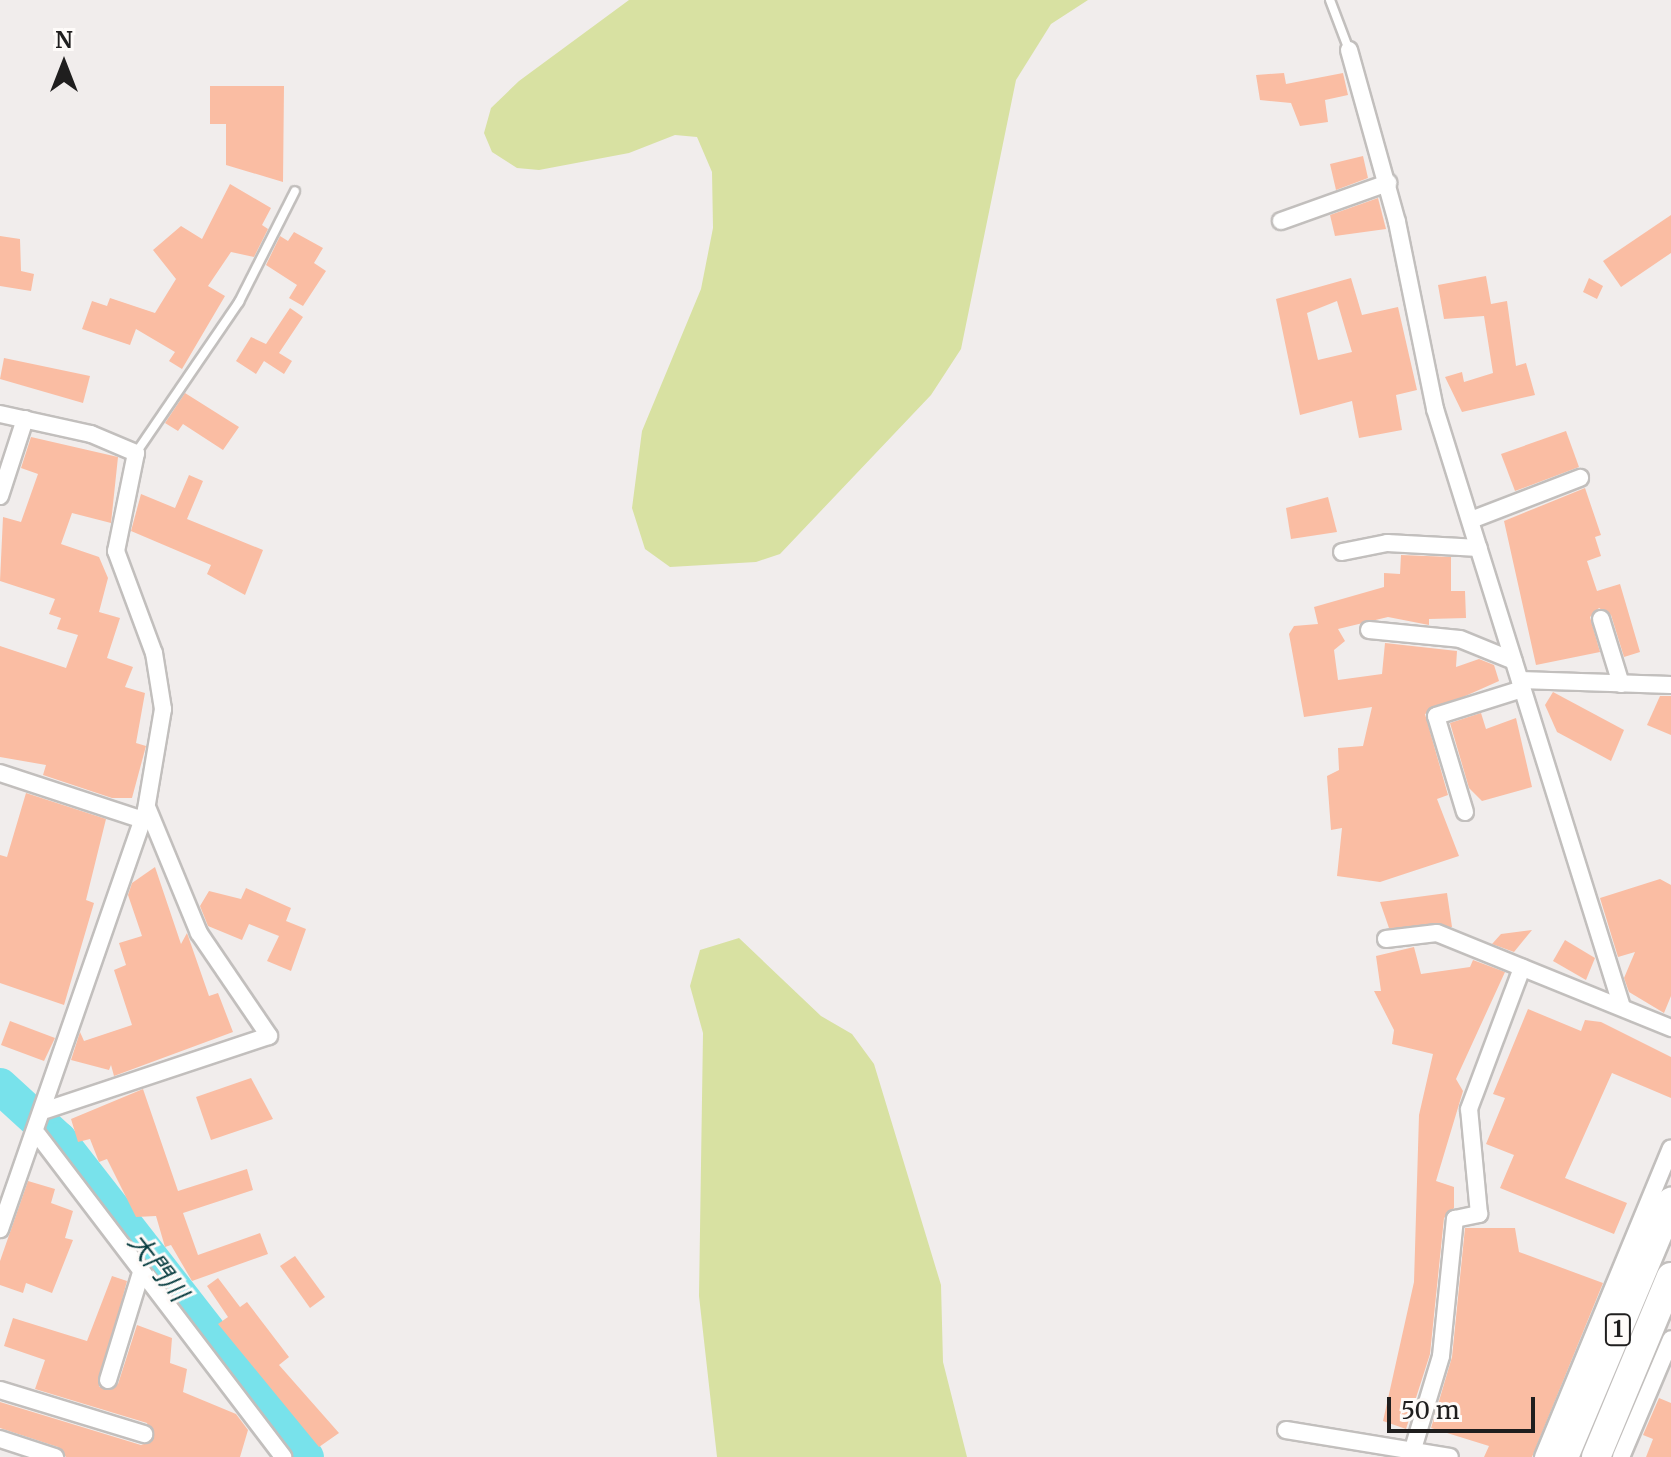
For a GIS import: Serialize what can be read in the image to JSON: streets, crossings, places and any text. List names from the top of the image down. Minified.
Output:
{"streets":{"highway":["1"]},"water":["大門川"],"scale_bar":"50 m","north":"top"}
